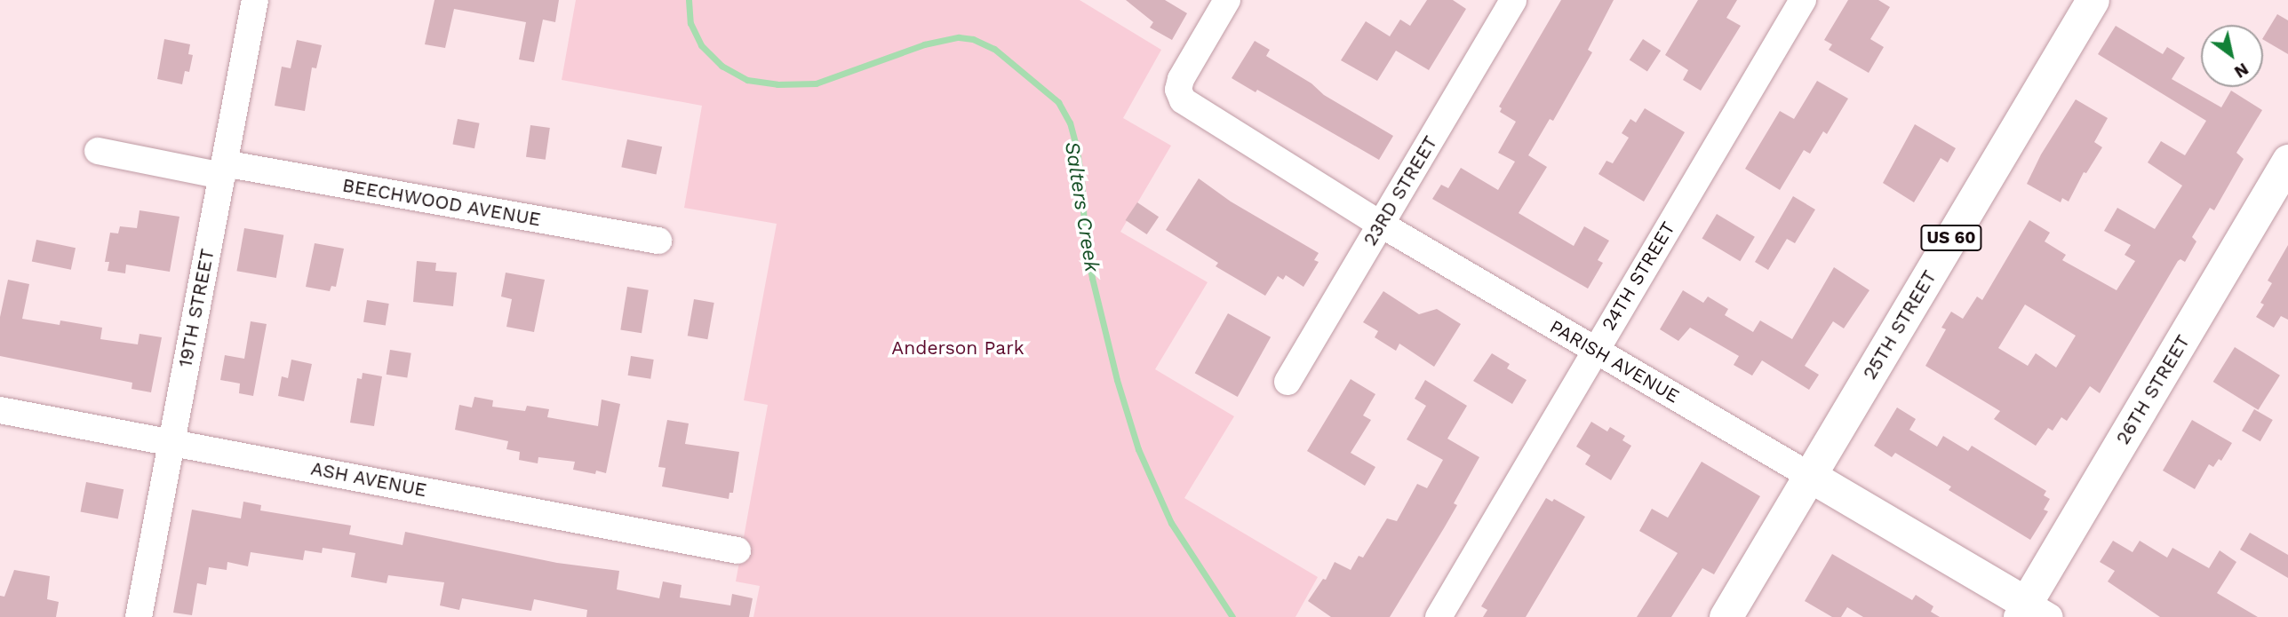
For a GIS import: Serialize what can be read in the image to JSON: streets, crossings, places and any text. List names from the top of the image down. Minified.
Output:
{"streets":{"main road":["US 60","25TH STREET","PARISH AVENUE","26TH STREET"],"street":["23RD STREET","BEECHWOOD AVENUE","24TH STREET","19TH STREET","ASH AVENUE"]},"crossings":[["23RD STREET","PARISH AVENUE"],["BEECHWOOD AVENUE","19TH STREET"],["24TH STREET","PARISH AVENUE"],["19TH STREET","ASH AVENUE"],["25TH STREET","PARISH AVENUE"],["PARISH AVENUE","26TH STREET"]],"water":["Salters Creek"],"parks":["Anderson Park"],"north":"bottom right"}
